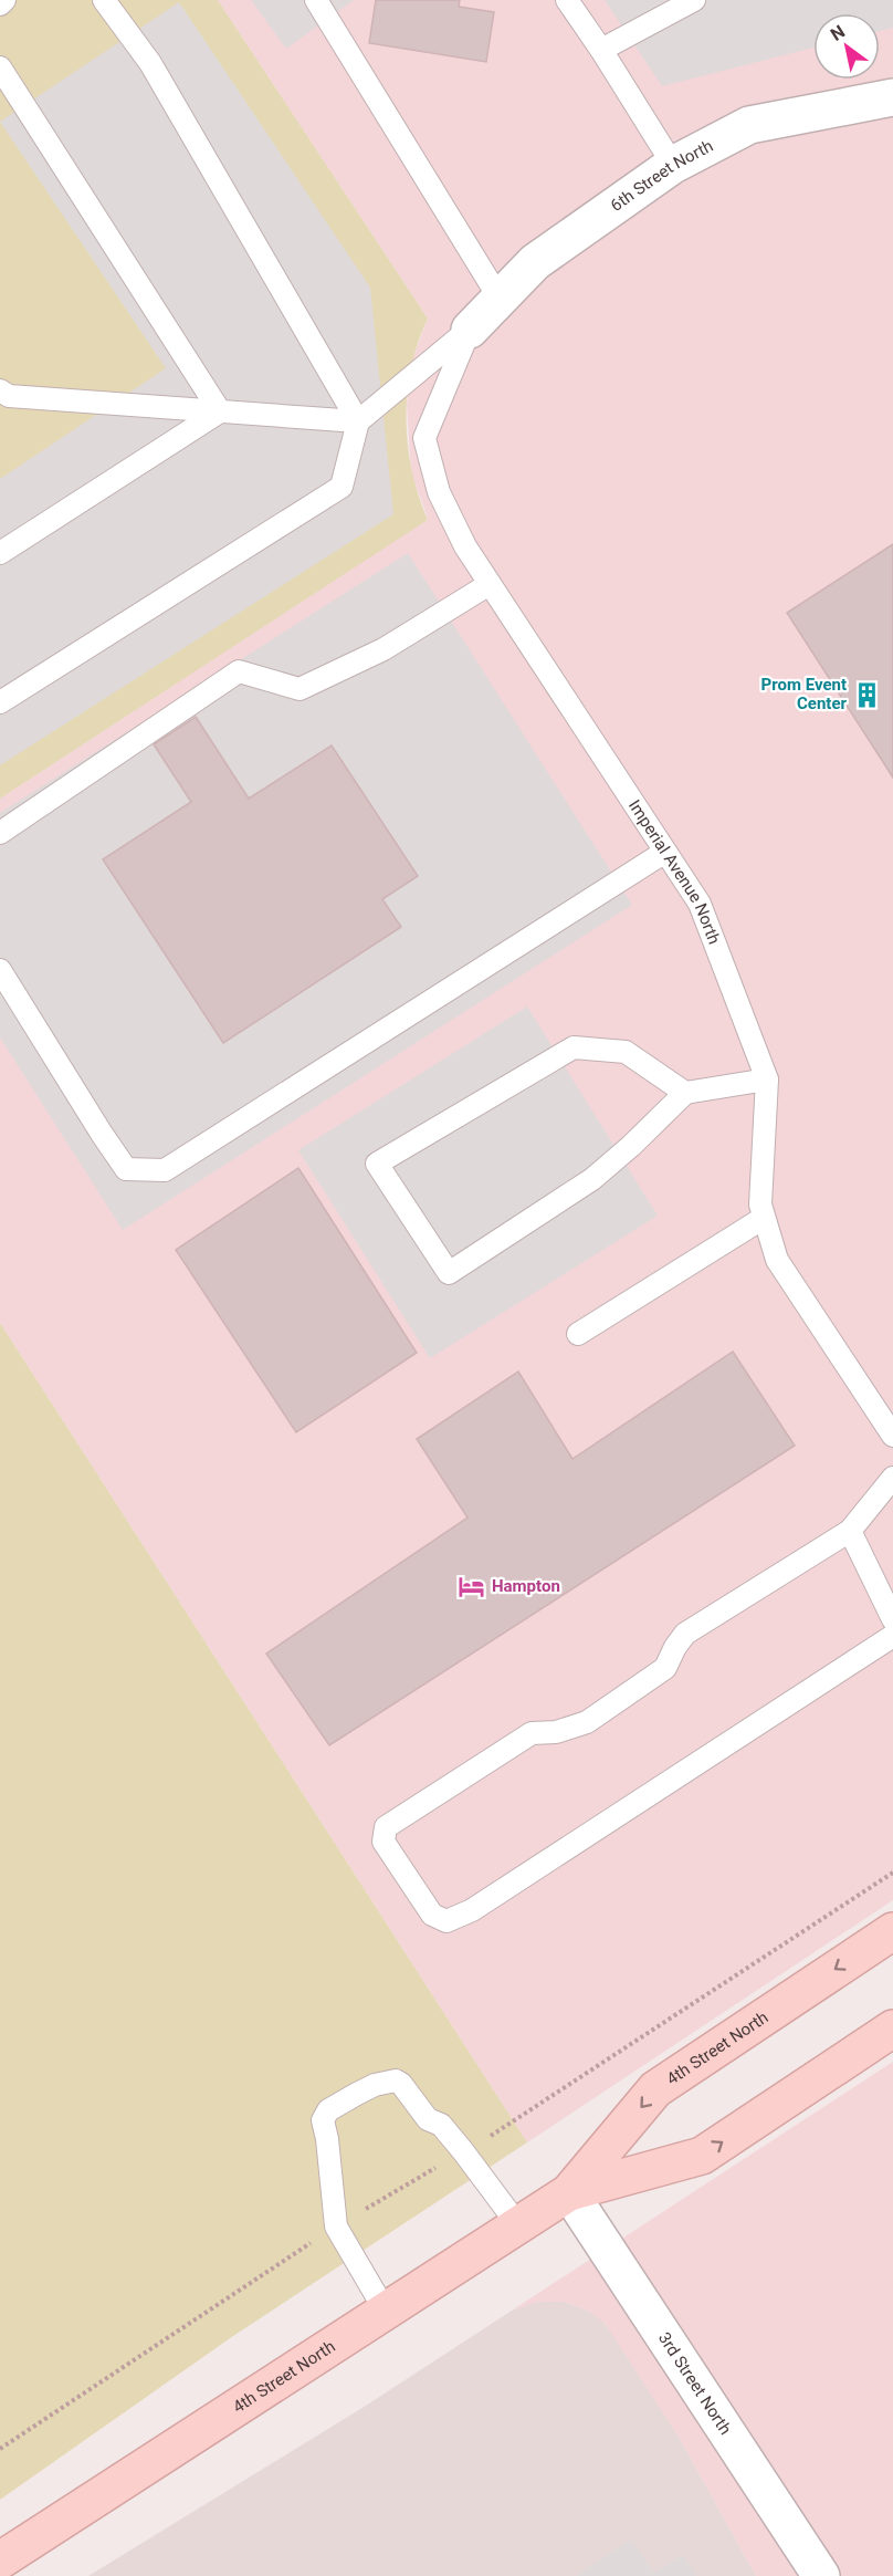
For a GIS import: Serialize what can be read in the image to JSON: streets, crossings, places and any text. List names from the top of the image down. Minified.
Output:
{"streets":{"street":["6th Street North","4th Street North","3rd Street North"],"lane":["Imperial Avenue North"]},"crossings":[["6th Street North","Imperial Avenue North"],["4th Street North","3rd Street North"]],"places":{"building":["Prom Event Center"],"hotel":["Hampton"]},"north":"top left"}
